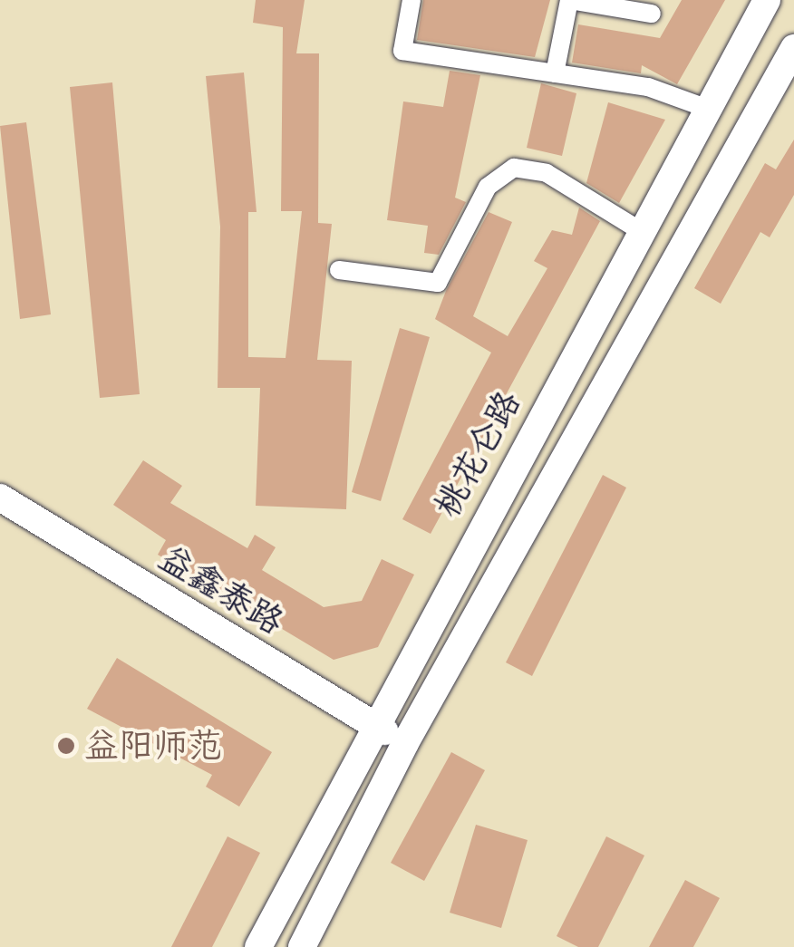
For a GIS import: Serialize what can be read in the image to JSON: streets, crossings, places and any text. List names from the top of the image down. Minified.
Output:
{"streets":{"main road":["桃花仑路","益鑫泰路"]},"crossings":[["桃花仑路","益鑫泰路"]],"places":["益阳师范"]}
